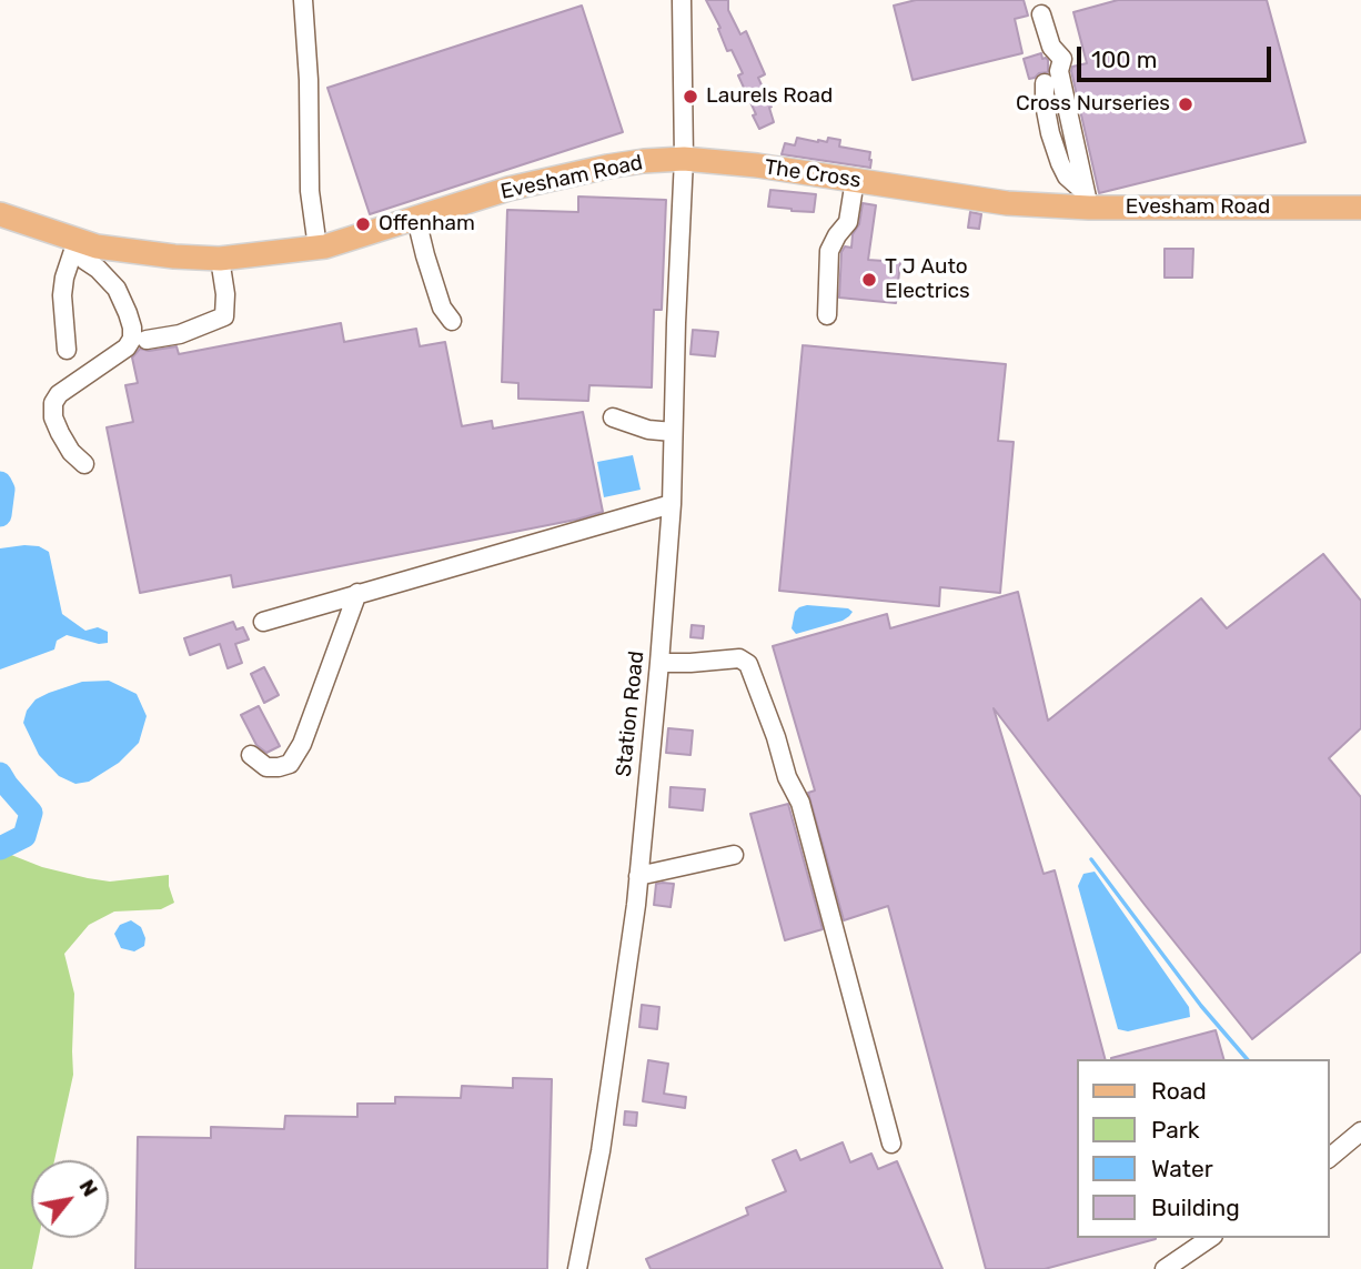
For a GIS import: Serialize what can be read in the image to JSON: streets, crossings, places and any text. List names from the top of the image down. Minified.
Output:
{"streets":{"main road":["The Cross","Evesham Road"],"street":["Station Road"]},"crossings":[["The Cross","Evesham Road"],["The Cross","Station Road"],["Evesham Road","Station Road"]],"places":["Laurels Road","Cross Nurseries","Offenham","T J Auto Electrics"],"legend":["Road","Park","Water","Building"],"scale_bar":"100 m","north":"top right"}
